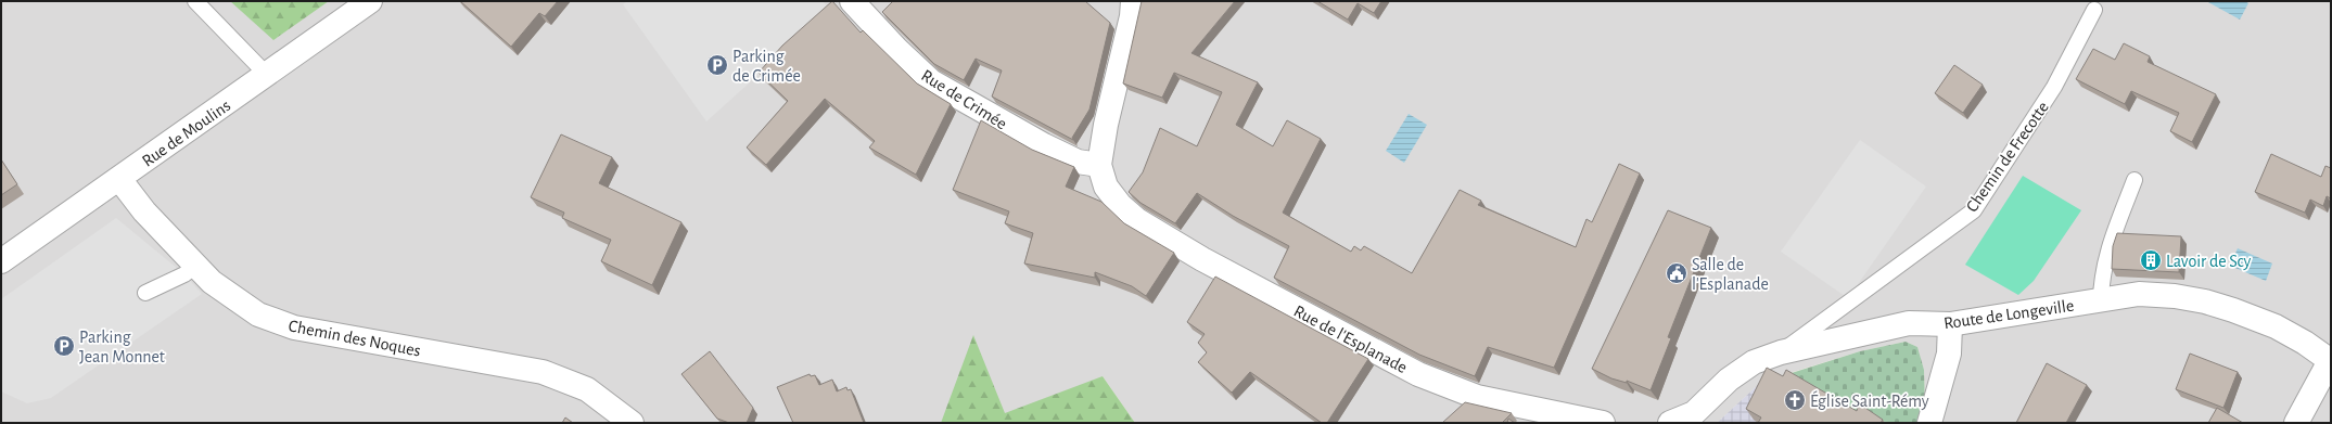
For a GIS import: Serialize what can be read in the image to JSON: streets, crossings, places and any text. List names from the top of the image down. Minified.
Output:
{"streets":{"street":["Rue de Crimée","Rue de Moulins","Route de Longeville","Chemin des Noques","Rue de l'Esplanade"],"lane":["Chemin de Frecotte"]},"crossings":[["Rue de Crimée","Rue de l'Esplanade"],["Rue de Moulins","Chemin des Noques"],["Chemin de Frecotte","Route de Longeville"]],"places":{"parking":["Parking de Crimée","Parking Jean Monnet"],"building":["Lavoir de Scy"],"public building":["Salle de l'Esplanade"],"church":["Église Saint-Rémy"]}}
